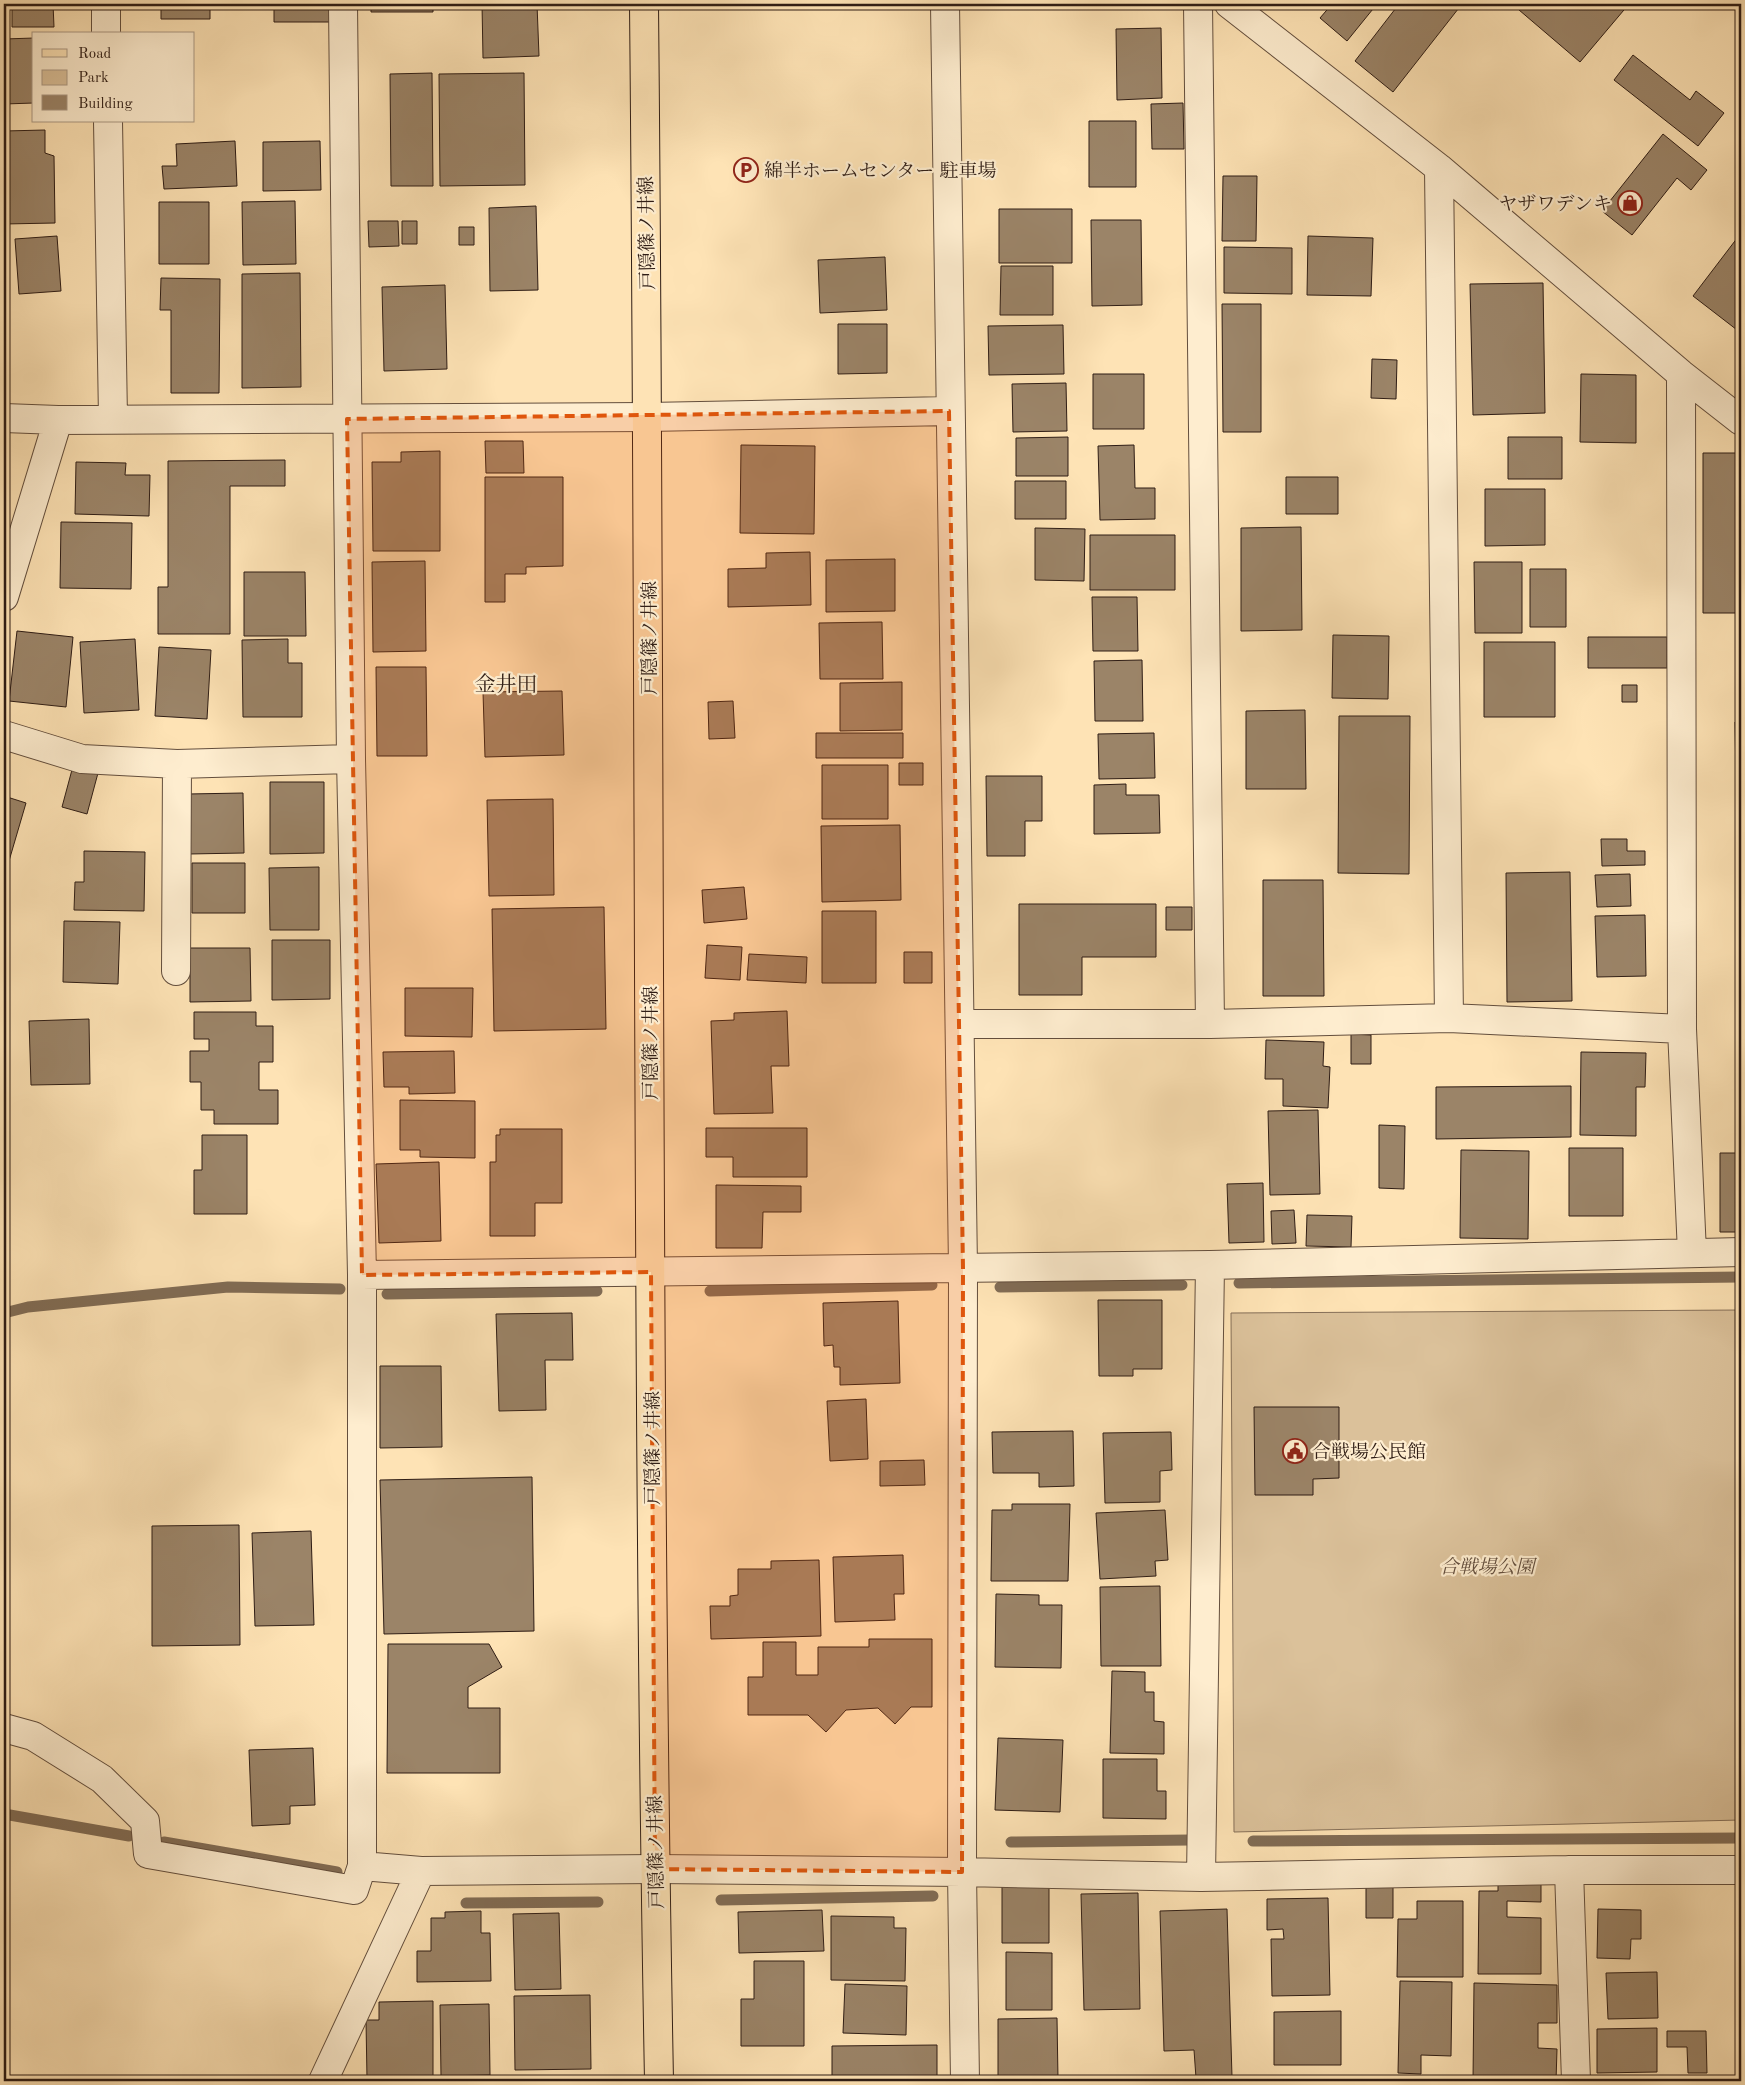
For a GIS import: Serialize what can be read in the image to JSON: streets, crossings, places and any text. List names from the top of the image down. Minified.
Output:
{"streets":{"main road":["戸隠篠ノ井線"]},"districts":["金井田"],"parks":["合戦場公園"],"places":{"parking":["綿半ホームセンター 駐車場"],"shop":["ヤザワデンキ"],"public building":["合戦場公民館"]},"legend":["Road","Park","Building"]}
